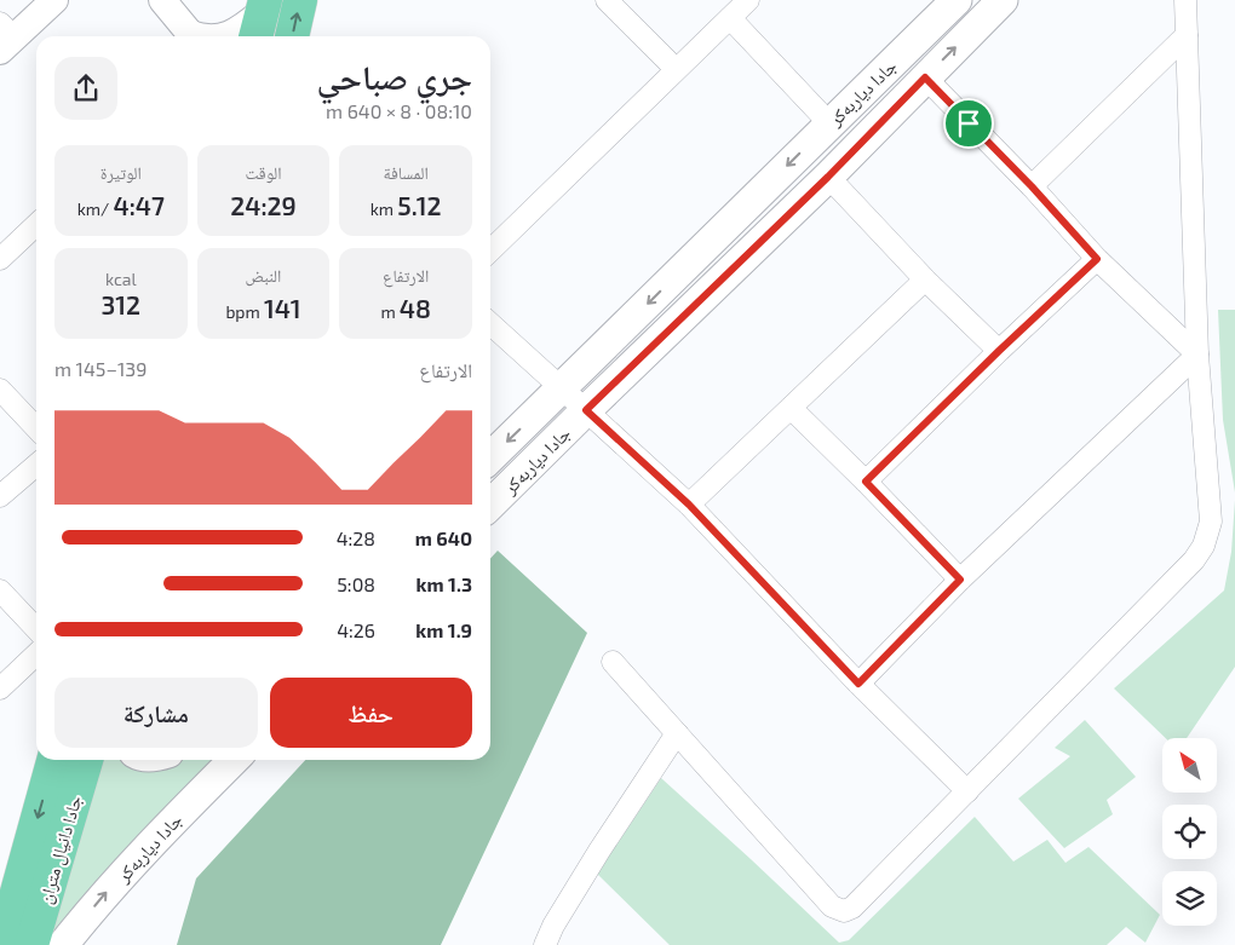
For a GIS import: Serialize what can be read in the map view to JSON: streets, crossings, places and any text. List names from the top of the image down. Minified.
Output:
{"streets":{"main road":["جادا دیاربه‌كر","جادا دانيال متران"]},"north":"top left","page":{"heading":["جري صباحي","08:10 · 8 × 640 m"],"stats":[["المسافة","5.12 km"],["الوقت","24:29"],["الوتيرة","4:47 /km"],["الارتفاع","48 m"],["النبض","141 bpm"],["kcal","312"]],"chart":["الارتفاع","139–145 m"],"list":[{"name":"640 m","note":"4:28"},{"name":"1.3 km","note":"5:08"},{"name":"1.9 km","note":"4:26"}],"buttons":["حفظ","مشاركة"]}}
